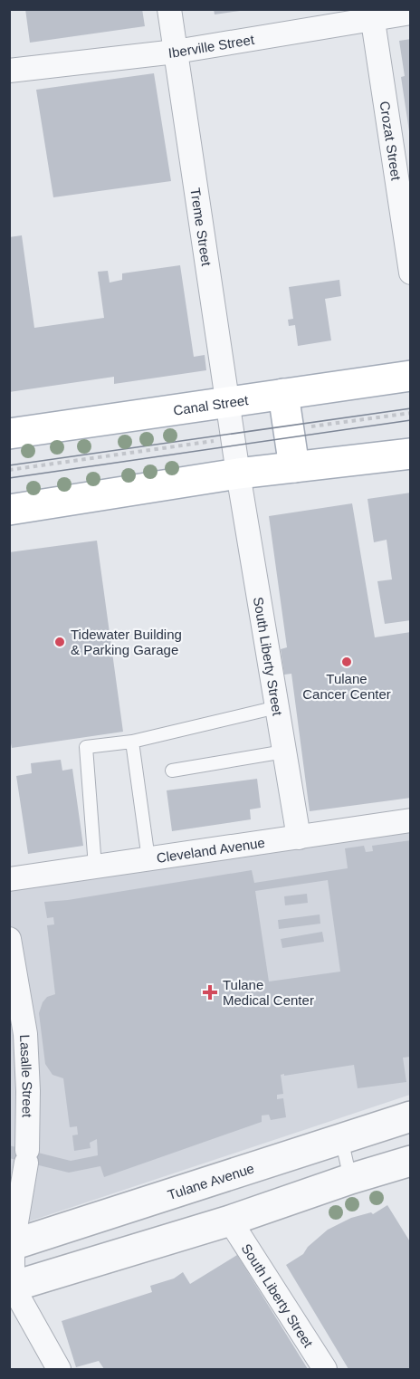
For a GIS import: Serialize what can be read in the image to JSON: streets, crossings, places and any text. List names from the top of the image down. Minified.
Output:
{"streets":{"main road":["Canal Street"],"street":["Iberville Street","Crozat Street","Treme Street","South Liberty Street","Cleveland Avenue","Lasalle Street","Tulane Avenue"]},"crossings":[["Iberville Street","Crozat Street"],["Iberville Street","Treme Street"],["Treme Street","Canal Street"],["Treme Street","South Liberty Street"],["South Liberty Street","Cleveland Avenue"],["Lasalle Street","Tulane Avenue"]],"places":{"other":["Tidewater Building & Parking Garage","Tulane Cancer Center"],"health":["Tulane Medical Center"]}}
